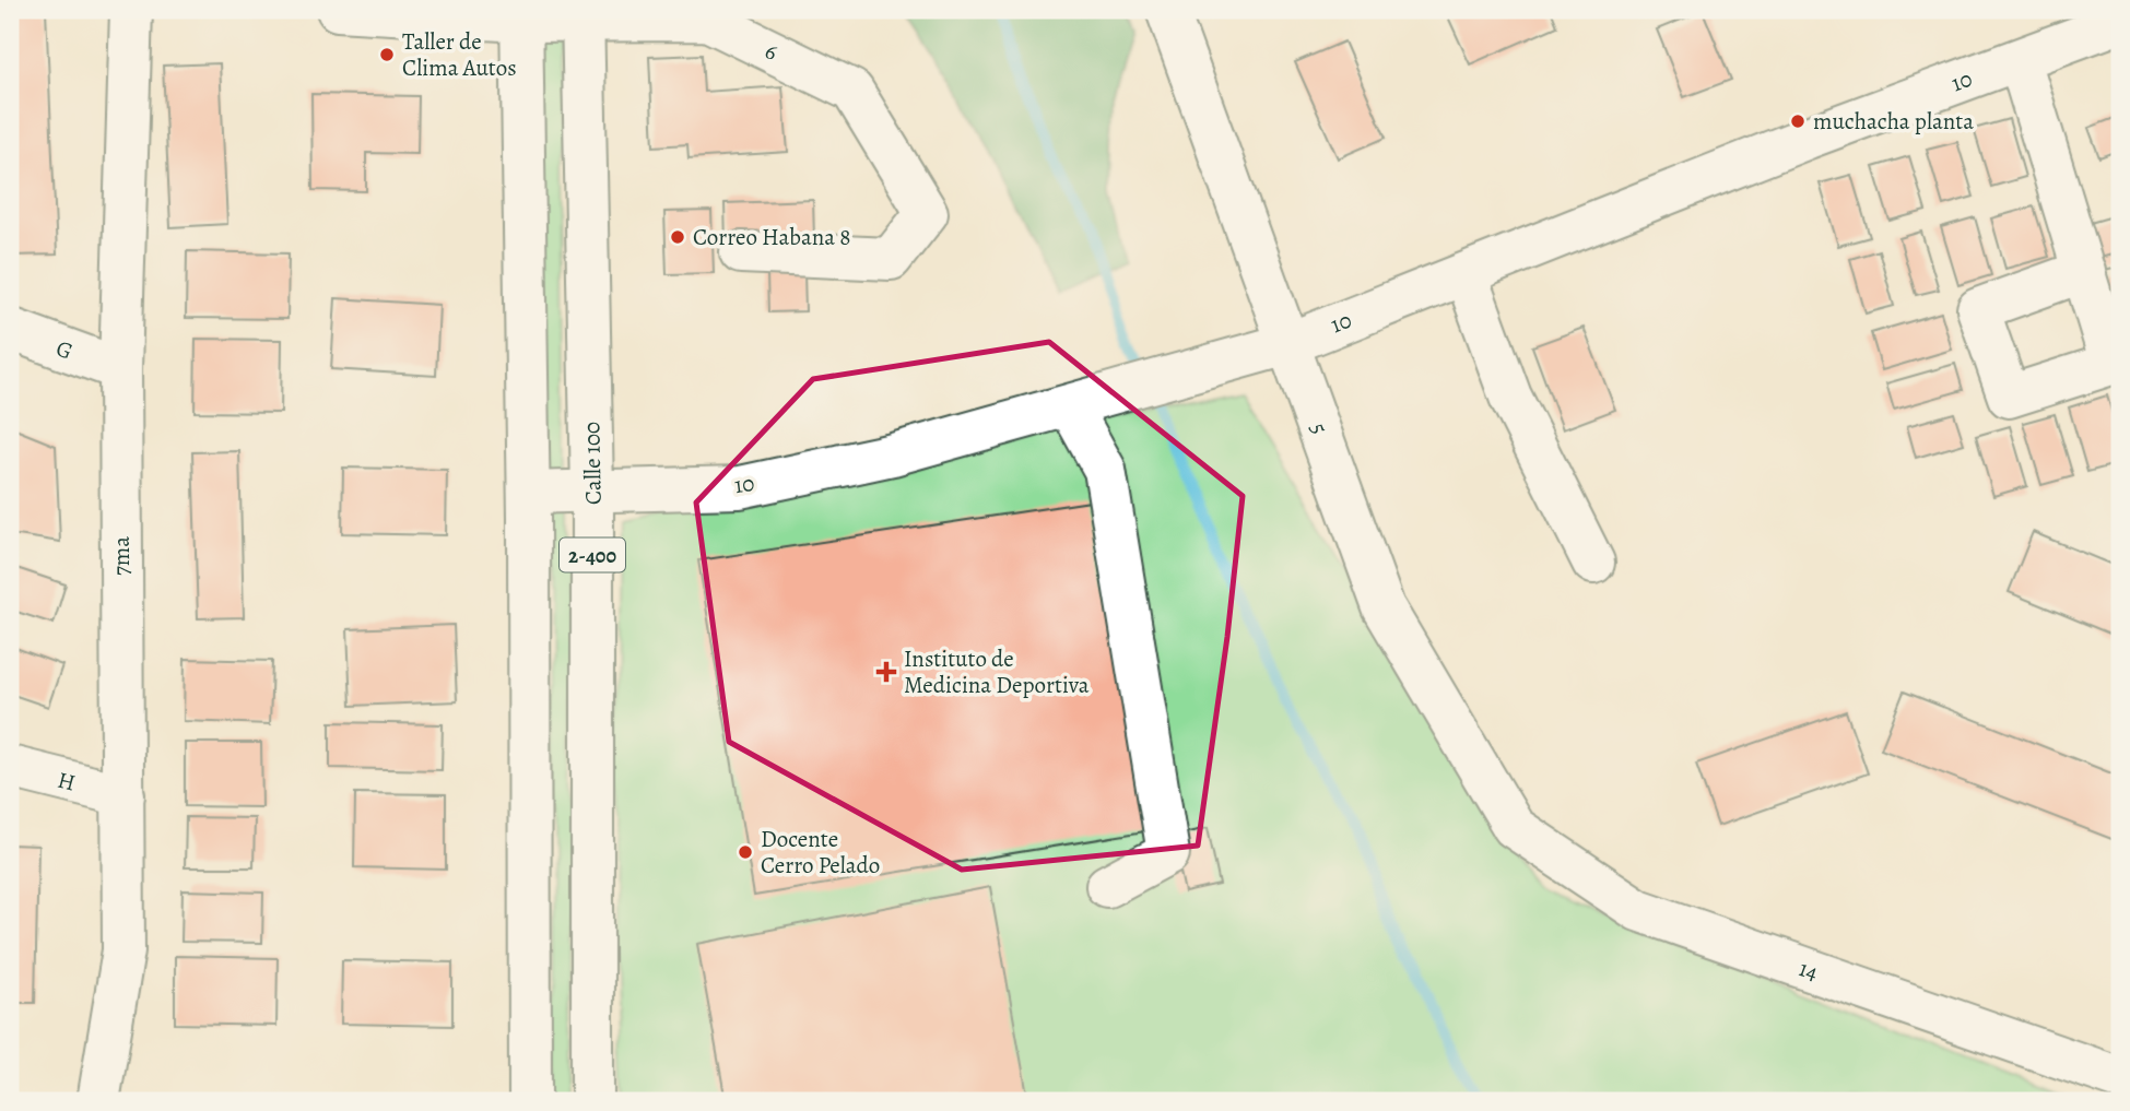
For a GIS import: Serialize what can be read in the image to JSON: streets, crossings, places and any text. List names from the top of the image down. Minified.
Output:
{"streets":{"main road":["6","10","G","5","Calle 100","2-400","7ma","H","14"]},"crossings":[["6","Calle 100"],["6","2-400"],["10","5"],["10","Calle 100"],["10","2-400"],["G","7ma"],["5","14"],["7ma","H"]],"places":{"other":["Taller de Clima Autos","muchacha planta","Correo Habana 8","Docente Cerro Pelado"],"health":["Instituto de Medicina Deportiva"]}}
